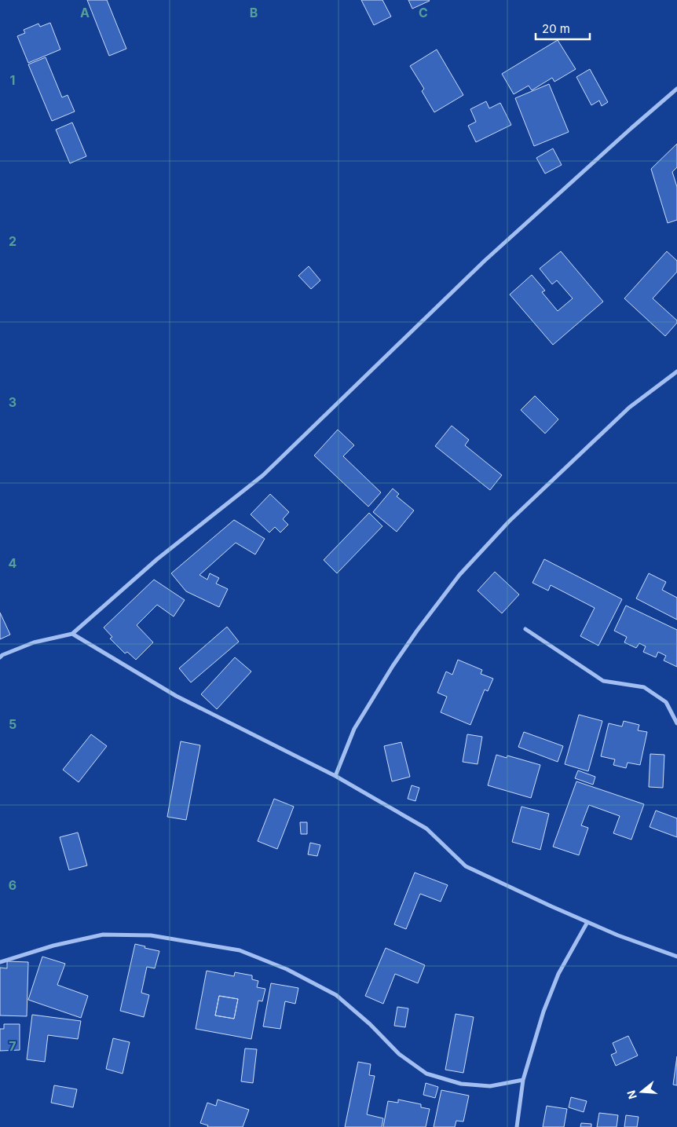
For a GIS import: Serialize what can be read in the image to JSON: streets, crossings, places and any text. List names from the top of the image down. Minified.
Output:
{"scale_bar":"20 m","north":"left","grid":{"columns":["A","B","C"],"rows":["1","2","3","4","5","6","7"]}}
